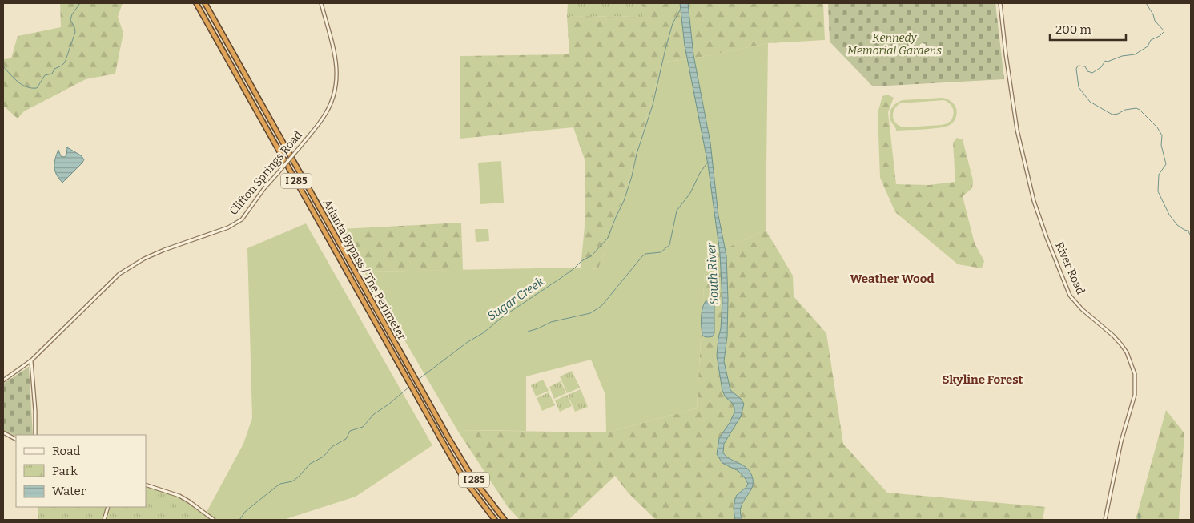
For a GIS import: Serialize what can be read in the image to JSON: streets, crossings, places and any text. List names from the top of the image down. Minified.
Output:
{"streets":{"highway":["I 285","Atlanta Bypass / The Perimeter"],"street":["Clifton Springs Road","River Road"]},"districts":["Weather Wood","Skyline Forest"],"water":["South River","Sugar Creek"],"parks":["Kennedy Memorial Gardens"],"legend":["Road","Park","Water"],"scale_bar":"200 m"}
